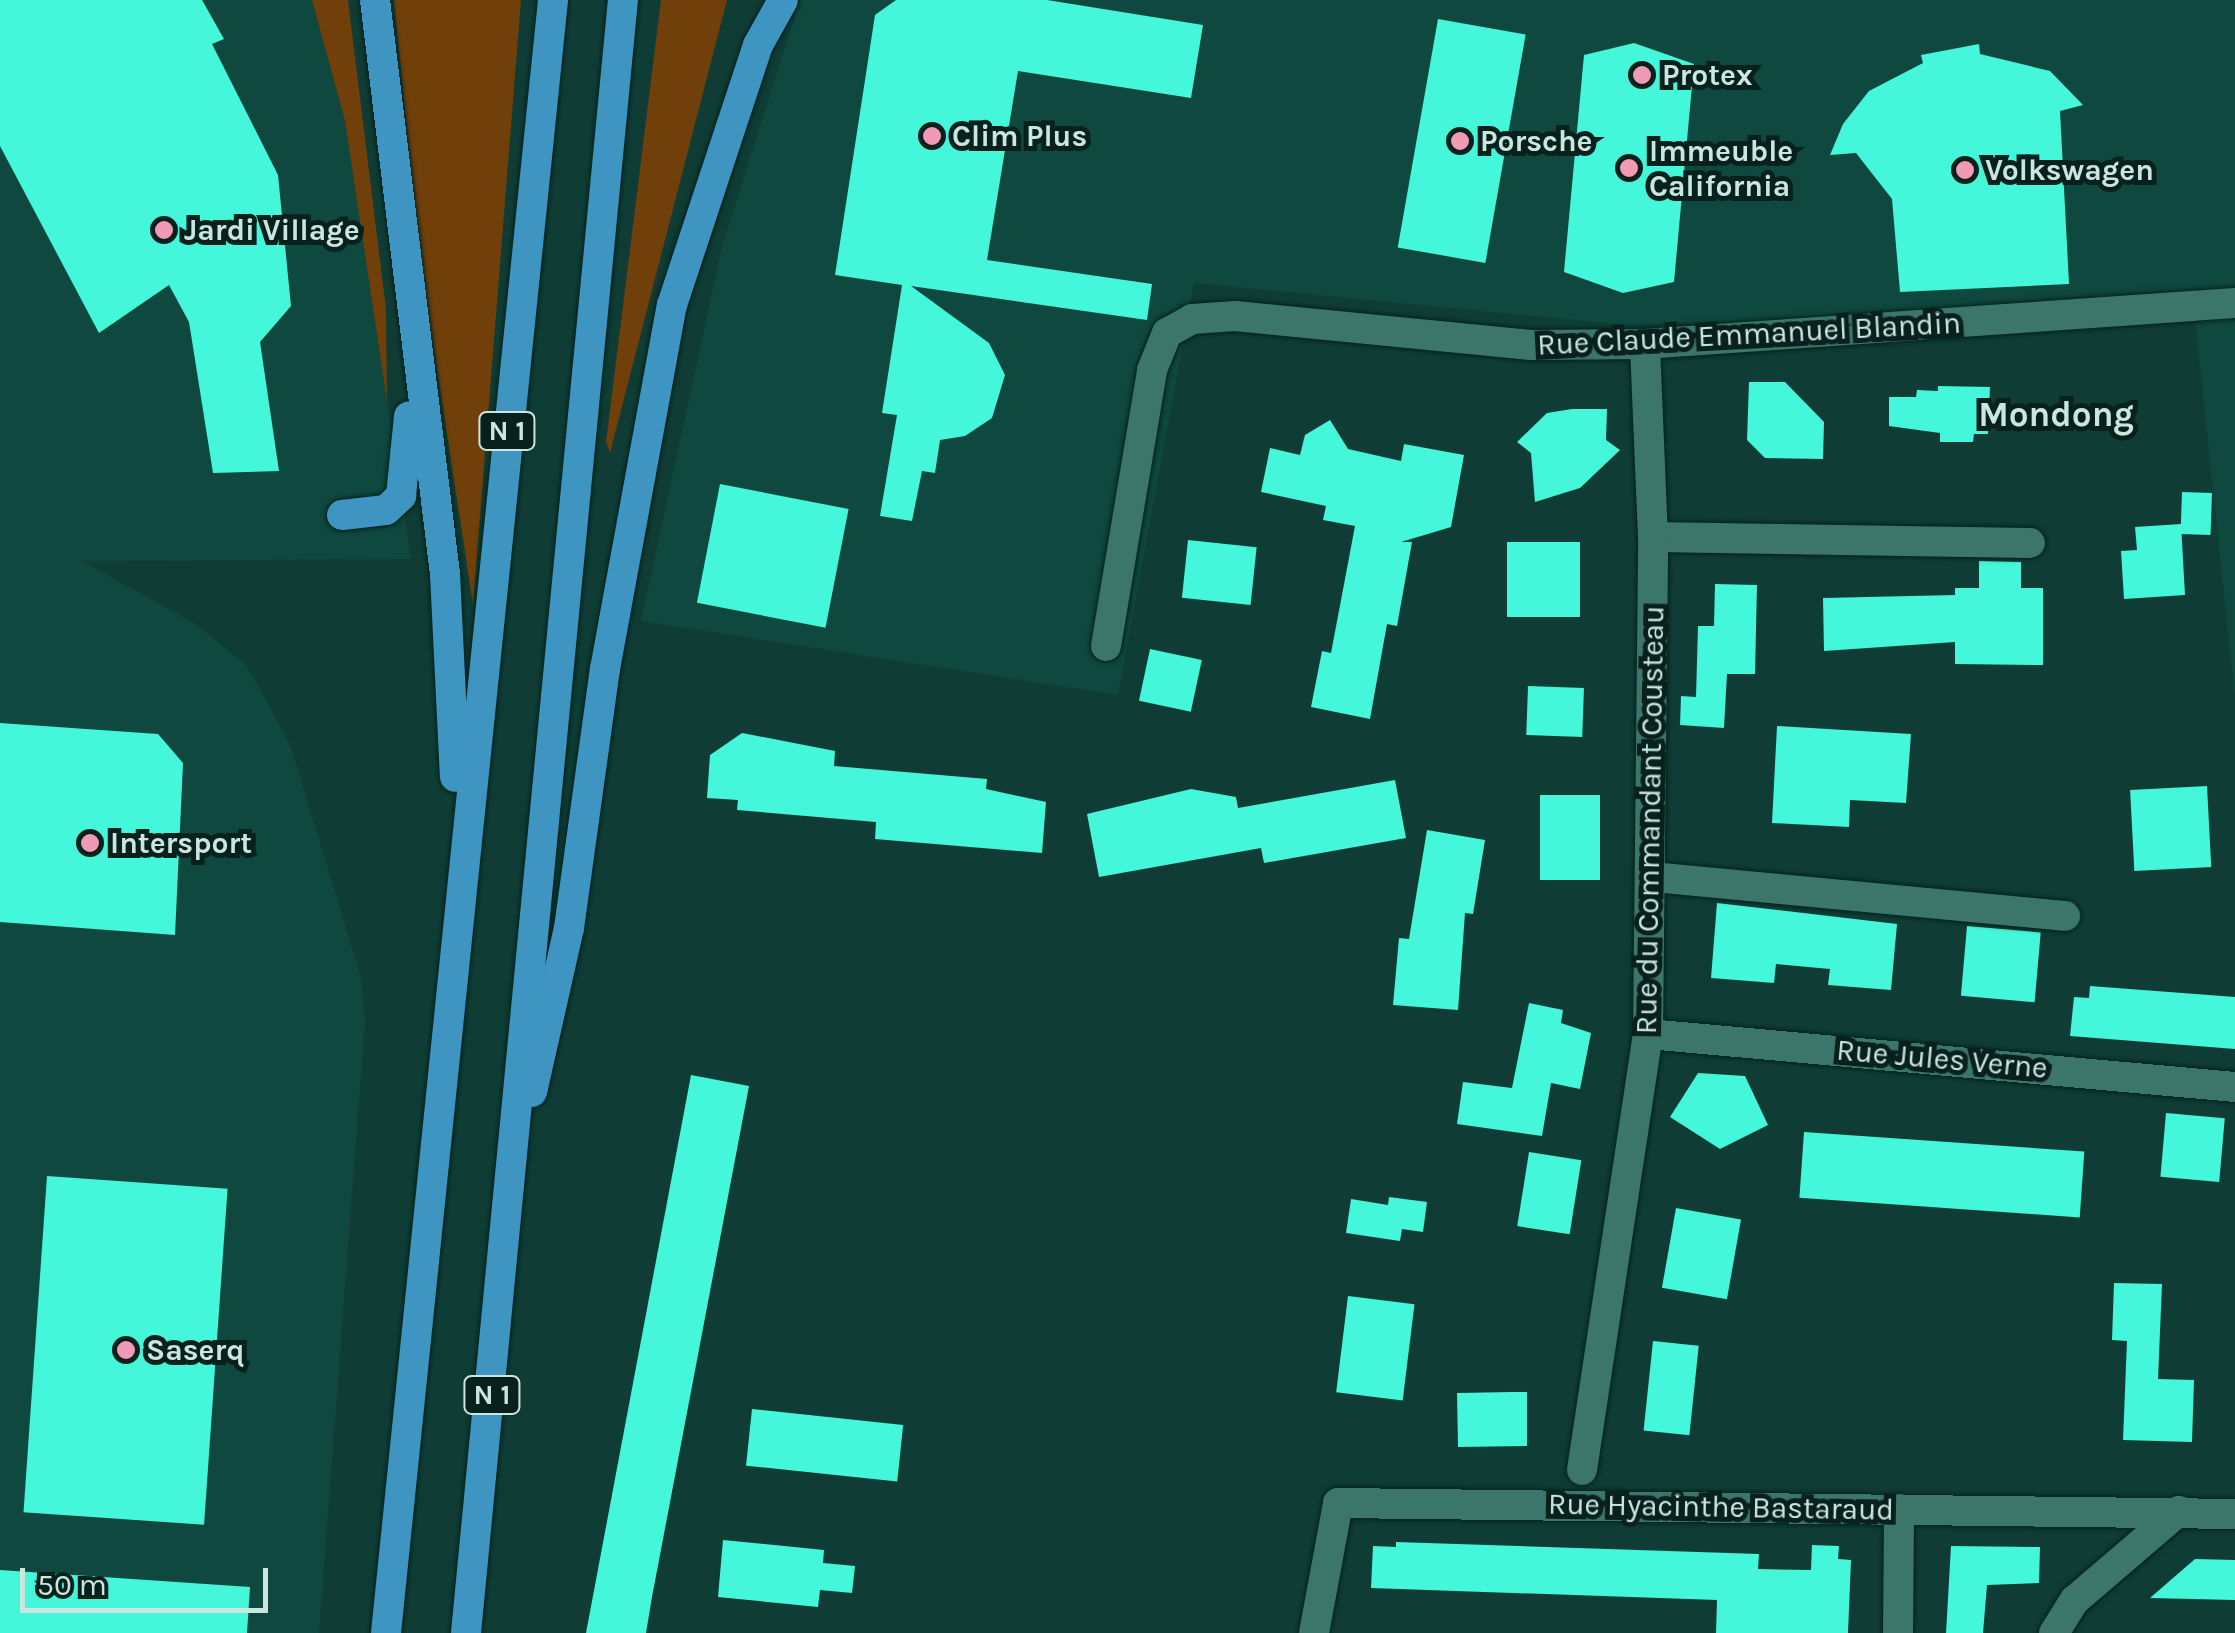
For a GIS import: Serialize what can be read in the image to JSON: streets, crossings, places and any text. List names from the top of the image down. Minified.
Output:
{"streets":{"highway":["N 1"],"street":["Rue Claude Emmanuel Blandin","Rue du Commandant Cousteau","Rue Jules Verne","Rue Hyacinthe Bastaraud"]},"crossings":[["Rue Claude Emmanuel Blandin","Rue du Commandant Cousteau"],["Rue du Commandant Cousteau","Rue Jules Verne"]],"districts":["Mondong"],"places":["Protex","Clim Plus","Porsche","Immeuble California","Volkswagen","Jardi Village","Intersport","Saserq"],"scale_bar":"50 m"}
